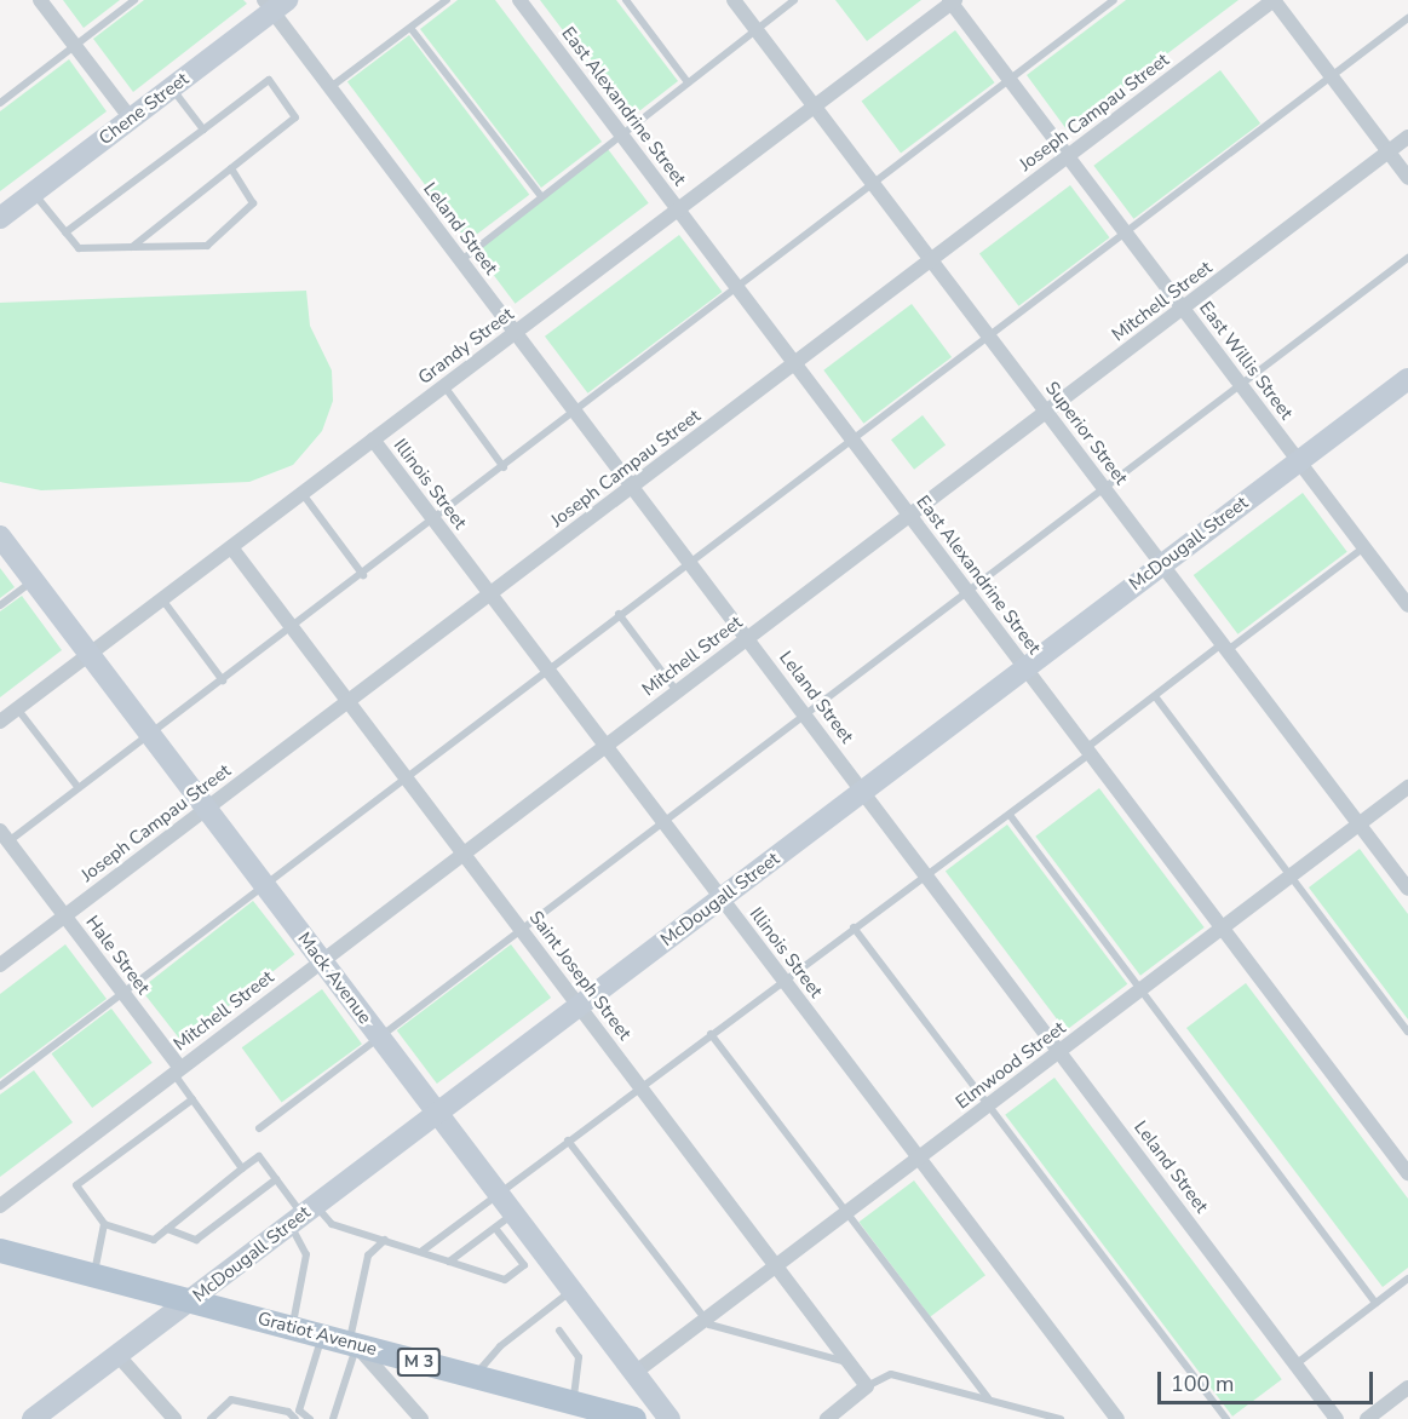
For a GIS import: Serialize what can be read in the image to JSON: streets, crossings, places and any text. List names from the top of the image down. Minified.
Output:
{"streets":{"main road":["Gratiot Avenue","M 3"],"street":["East Alexandrine Street","Chene Street","Joseph Campau Street","Leland Street","Mitchell Street","Grandy Street","East Willis Street","Superior Street","Illinois Street","McDougall Street","Hale Street","Saint Joseph Street","Mack Avenue","Elmwood Street"]},"crossings":[["East Alexandrine Street","Joseph Campau Street"],["East Alexandrine Street","Mitchell Street"],["East Alexandrine Street","Grandy Street"],["East Alexandrine Street","McDougall Street"],["East Alexandrine Street","Elmwood Street"],["Chene Street","Leland Street"],["Joseph Campau Street","Leland Street"],["Joseph Campau Street","East Willis Street"],["Joseph Campau Street","Superior Street"],["Joseph Campau Street","Illinois Street"],["Joseph Campau Street","Hale Street"],["Joseph Campau Street","Saint Joseph Street"],["Joseph Campau Street","Mack Avenue"],["Leland Street","Mitchell Street"],["Leland Street","Grandy Street"],["Leland Street","McDougall Street"],["Leland Street","Elmwood Street"],["Mitchell Street","East Willis Street"],["Mitchell Street","Superior Street"],["Mitchell Street","Illinois Street"],["Mitchell Street","Hale Street"],["Mitchell Street","Saint Joseph Street"],["Mitchell Street","Mack Avenue"],["Grandy Street","East Willis Street"],["Grandy Street","Superior Street"],["Grandy Street","Illinois Street"],["Grandy Street","Saint Joseph Street"],["Grandy Street","Mack Avenue"],["East Willis Street","McDougall Street"],["Superior Street","McDougall Street"],["Superior Street","Elmwood Street"],["Illinois Street","McDougall Street"],["Illinois Street","Elmwood Street"],["McDougall Street","Saint Joseph Street"],["McDougall Street","Mack Avenue"],["McDougall Street","Gratiot Avenue"],["Saint Joseph Street","Elmwood Street"],["Mack Avenue","Elmwood Street"]],"scale_bar":"100 m"}
